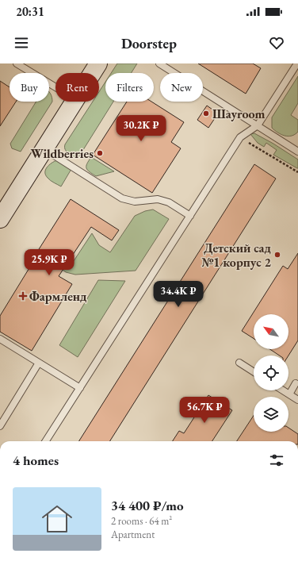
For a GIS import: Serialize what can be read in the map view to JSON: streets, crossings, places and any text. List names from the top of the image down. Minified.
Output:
{"places":{"other":["Шауroom","Wildberries","Детский сад №1 корпус 2"],"health":["Фармленд"]},"north":"top left","page":{"status":"20:31","header":"Doorstep","chip":["Buy","Rent","Filters","New"],"price":["30.2K ₽","25.9K ₽","34.4K ₽","56.7K ₽"],"heading":"4 homes","list":[{"name":"34 400 ₽/mo","note":"2 rooms · 64 m² · Apartment"}]}}
